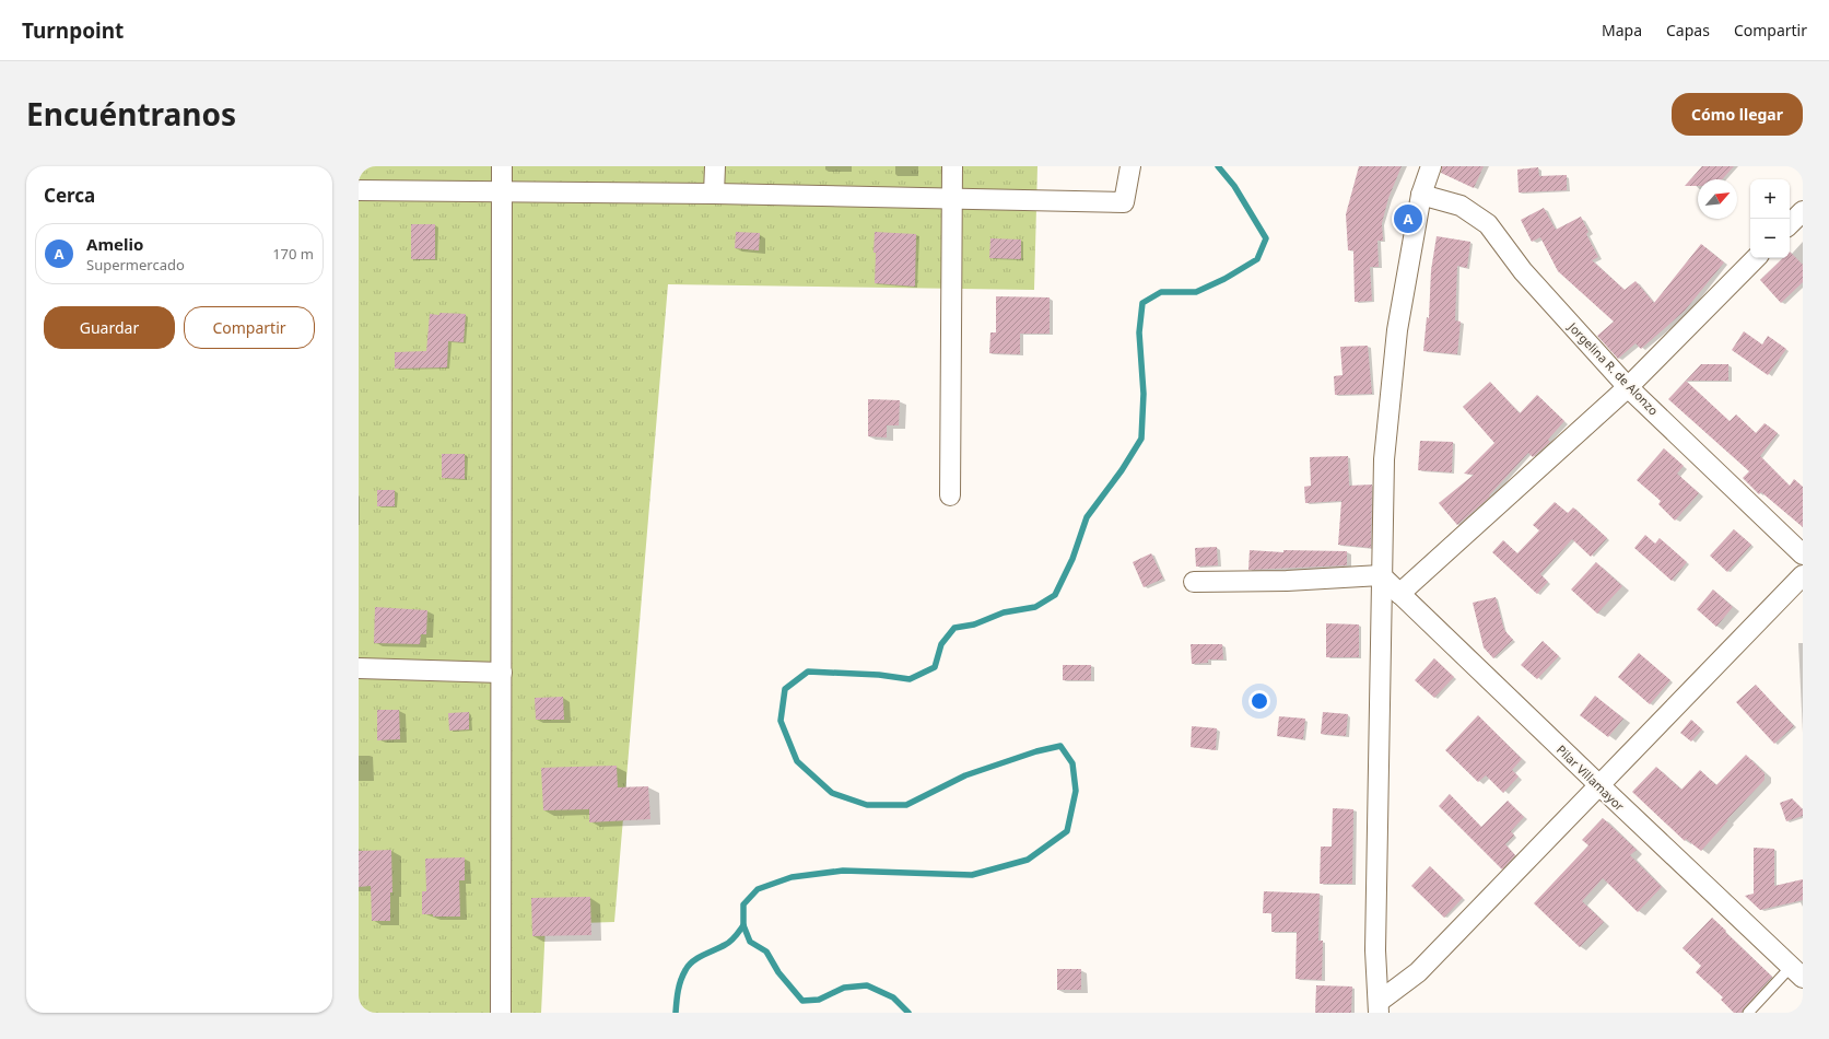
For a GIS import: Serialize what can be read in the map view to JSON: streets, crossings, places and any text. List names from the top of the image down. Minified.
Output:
{"streets":{"street":["Jorgelina R. de Alonzo","Pilar Villamayor"]},"north":"top right","page":{"header":"Turnpoint","nav":["Mapa","Capas","Compartir"],"title":"Encuéntranos","buttons":["Cómo llegar",["Guardar","Compartir"]],"heading":"Cerca","map_buttons":["+","−"],"pins":"A","list":[{"mark":"A","name":"Amelio","note":"Supermercado","value":"170 m"}]}}
